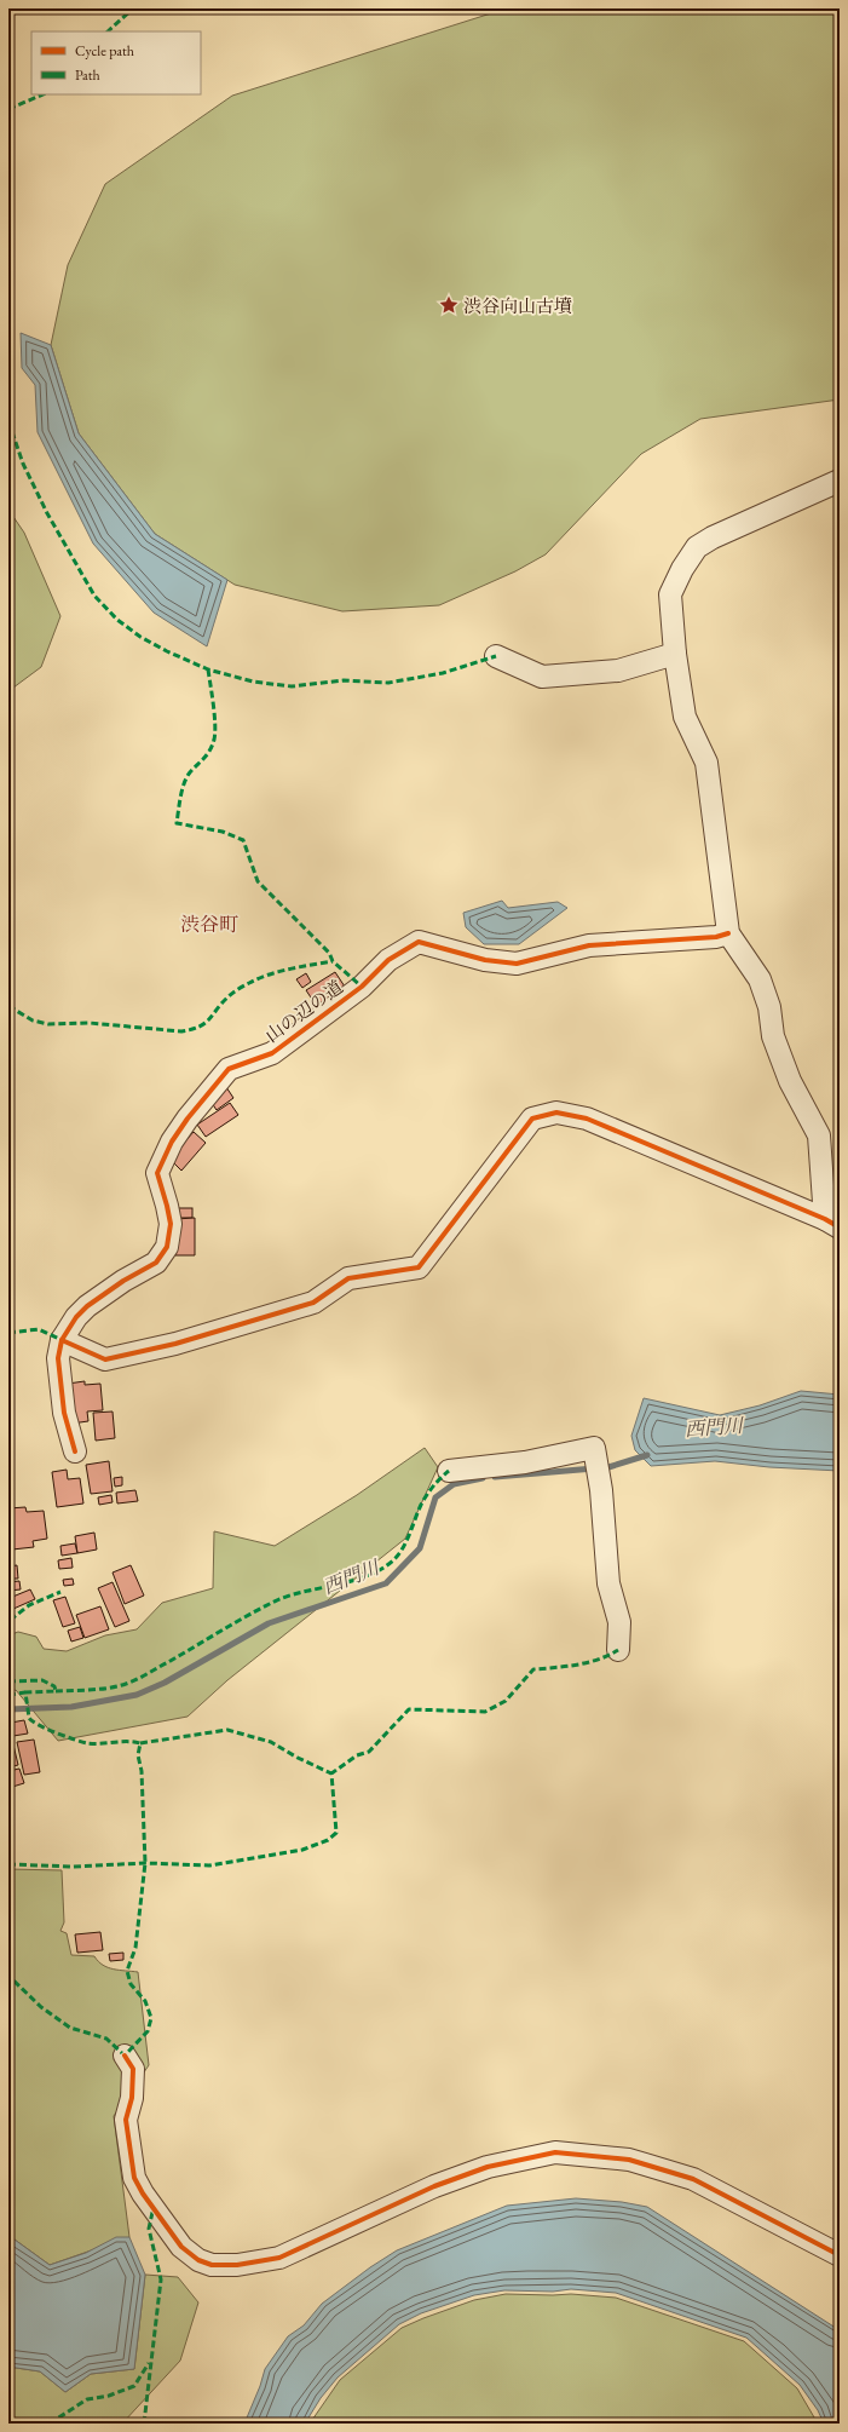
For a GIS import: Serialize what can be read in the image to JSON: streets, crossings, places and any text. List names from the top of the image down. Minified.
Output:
{"streets":{"street":["山の辺の道"]},"districts":["渋谷町"],"water":["西門川"],"places":{"place":["渋谷向山古墳"]},"legend":["Cycle path","Path"]}
